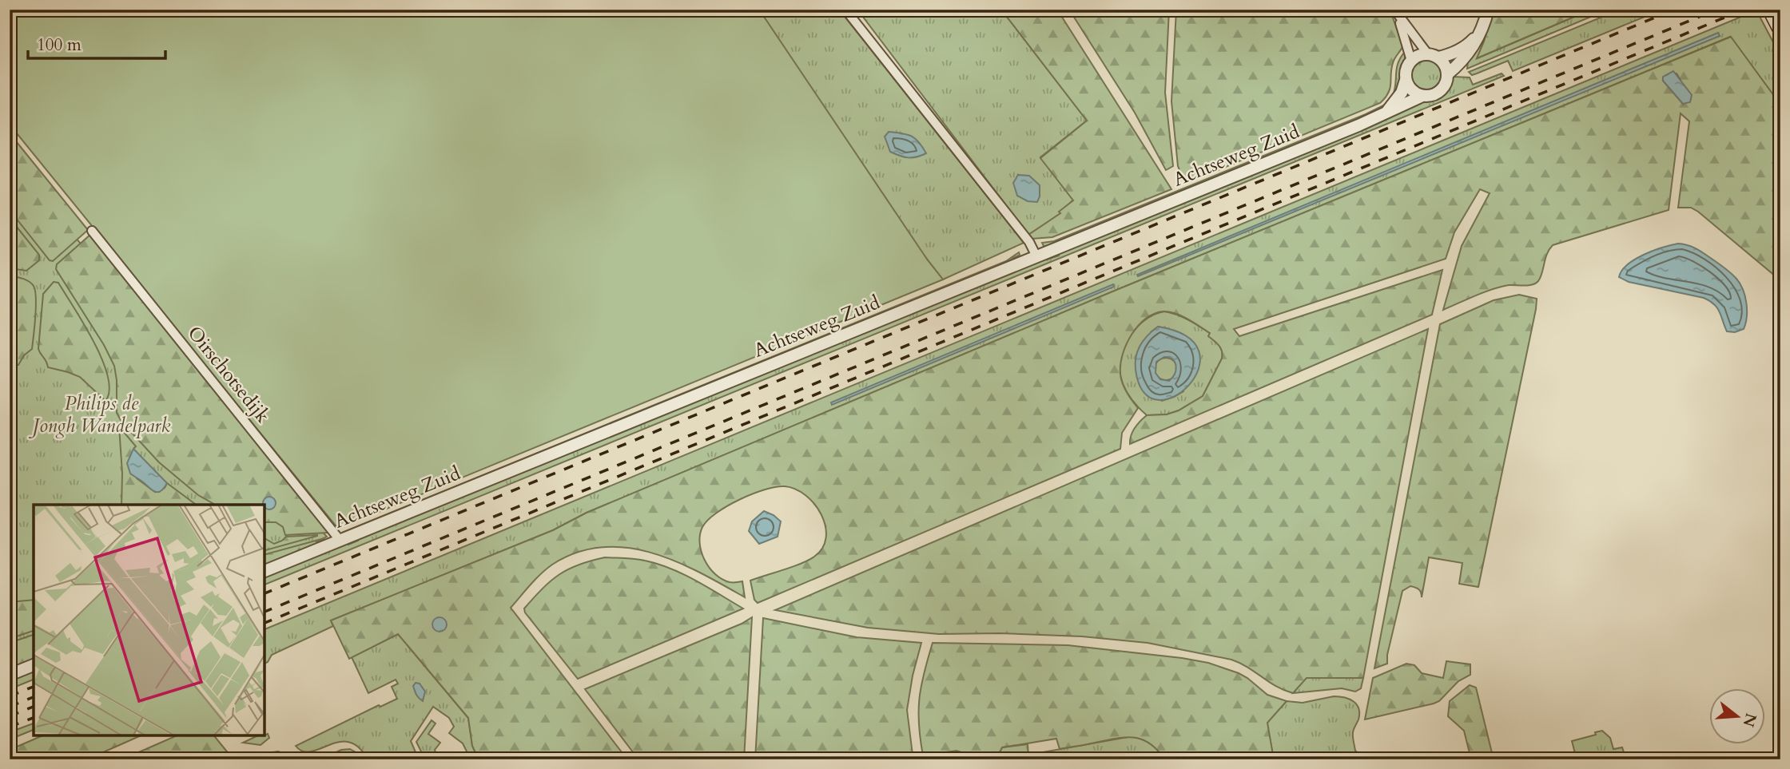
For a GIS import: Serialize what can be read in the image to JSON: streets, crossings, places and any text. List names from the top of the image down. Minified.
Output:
{"streets":{"street":["Achtseweg Zuid","Oirschotsedijk"]},"crossings":[["Achtseweg Zuid","Oirschotsedijk"]],"parks":["Philips de Jongh Wandelpark"],"scale_bar":"100 m","north":"right"}
